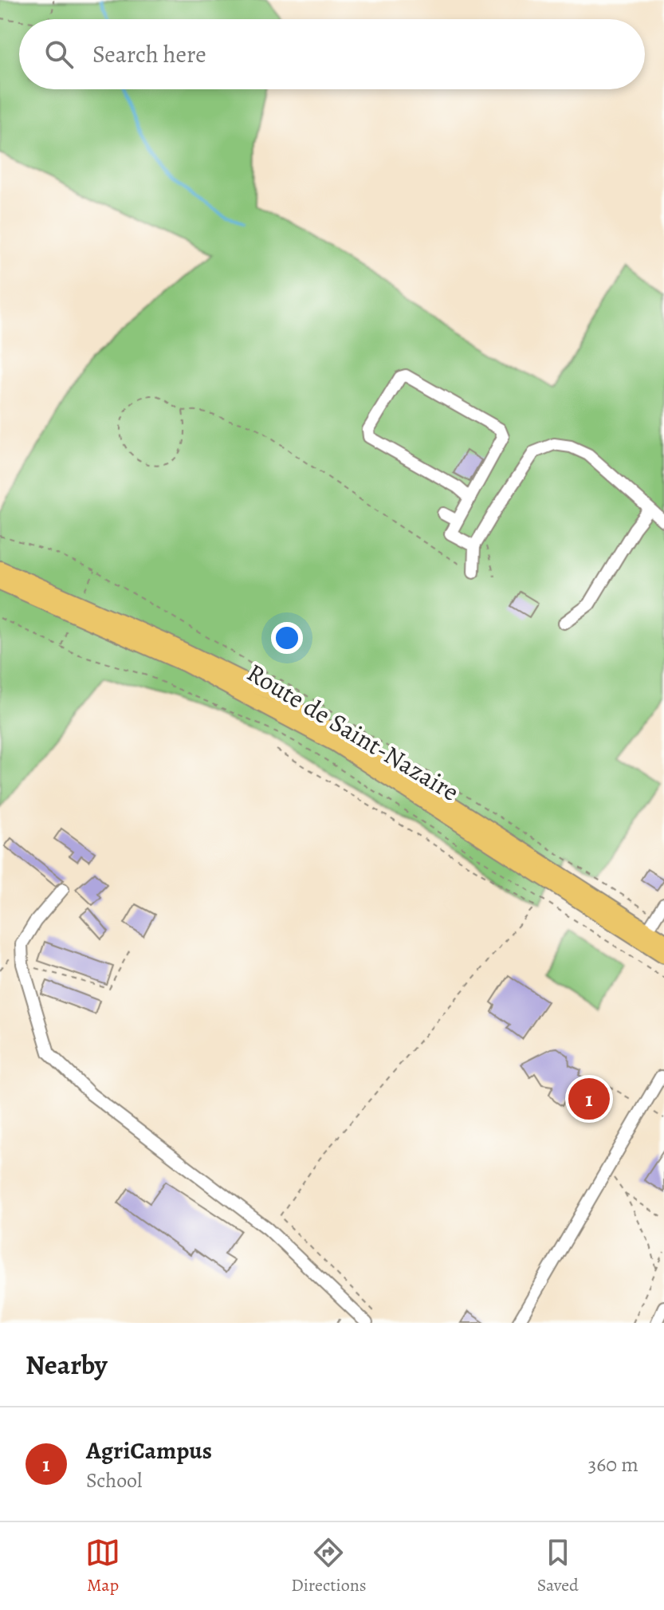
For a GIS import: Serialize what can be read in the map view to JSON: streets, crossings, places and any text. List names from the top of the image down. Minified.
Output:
{"streets":{"main road":["Route de Saint-Nazaire"]},"page":{"search":"Search here","pins":"1","heading":"Nearby","list":[{"mark":"1","name":"AgriCampus","note":"School","value":"360 m"}],"nav":["Map","Directions","Saved"]}}
